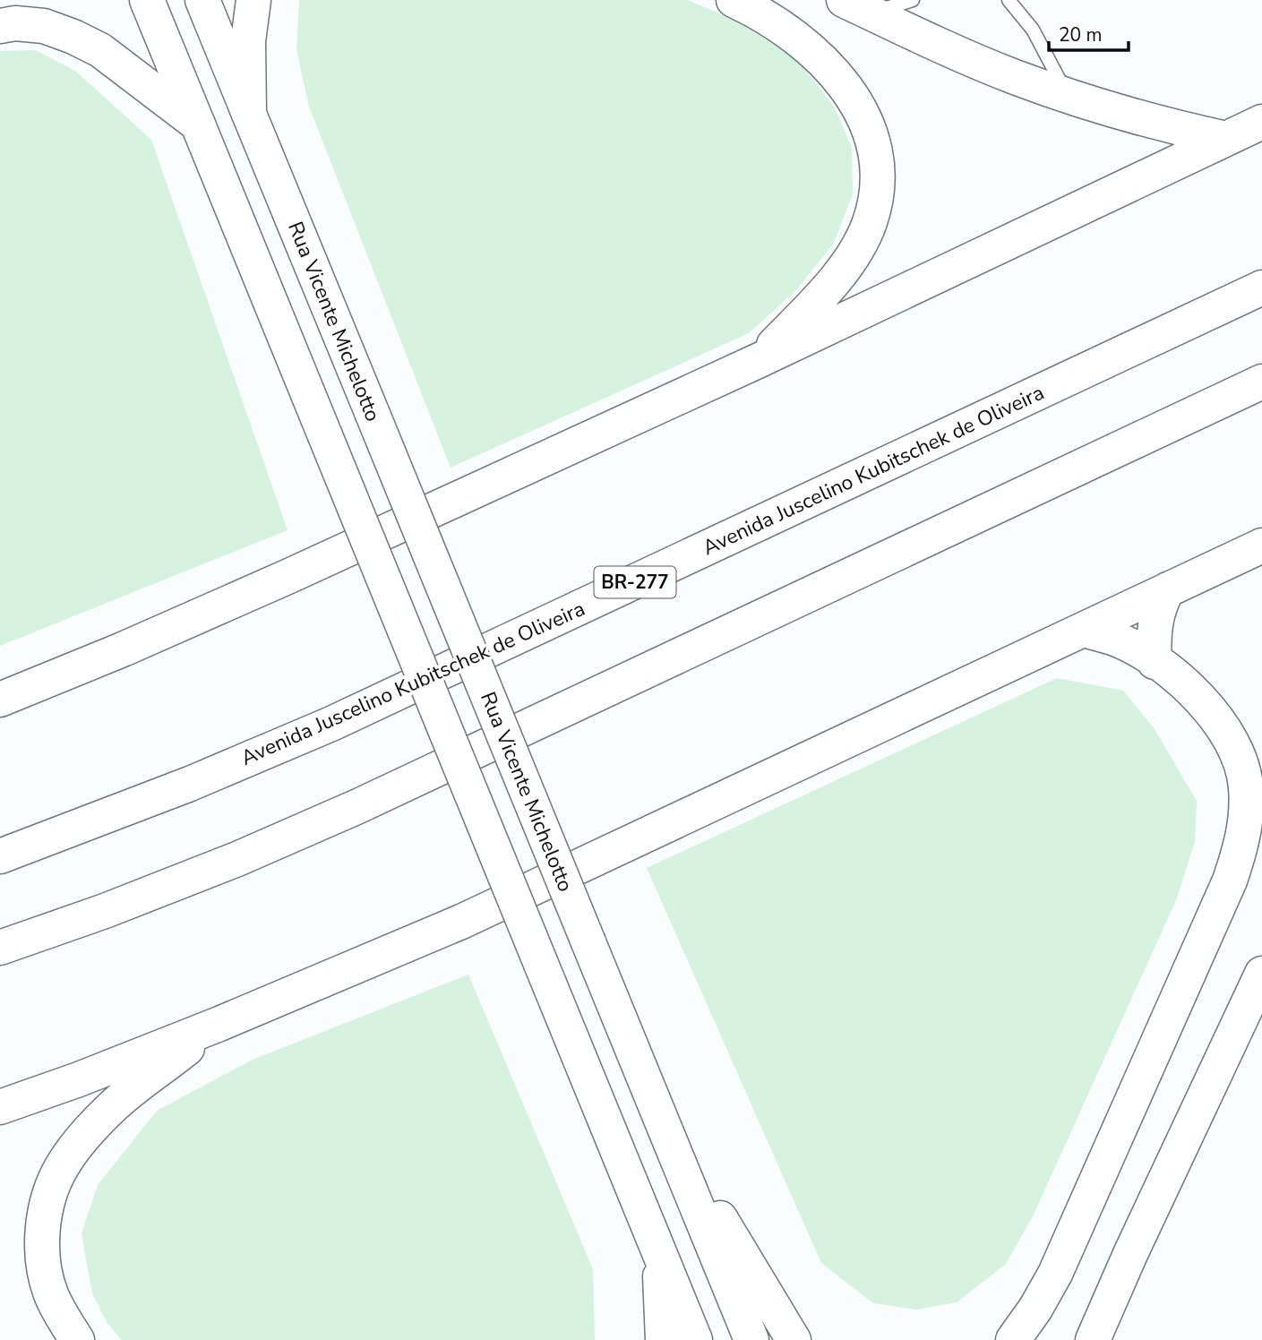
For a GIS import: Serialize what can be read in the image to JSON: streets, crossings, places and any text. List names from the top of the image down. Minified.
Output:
{"streets":{"main road":["Rua Vicente Michelotto","Avenida Juscelino Kubitschek de Oliveira","BR-277"]},"scale_bar":"20 m"}
